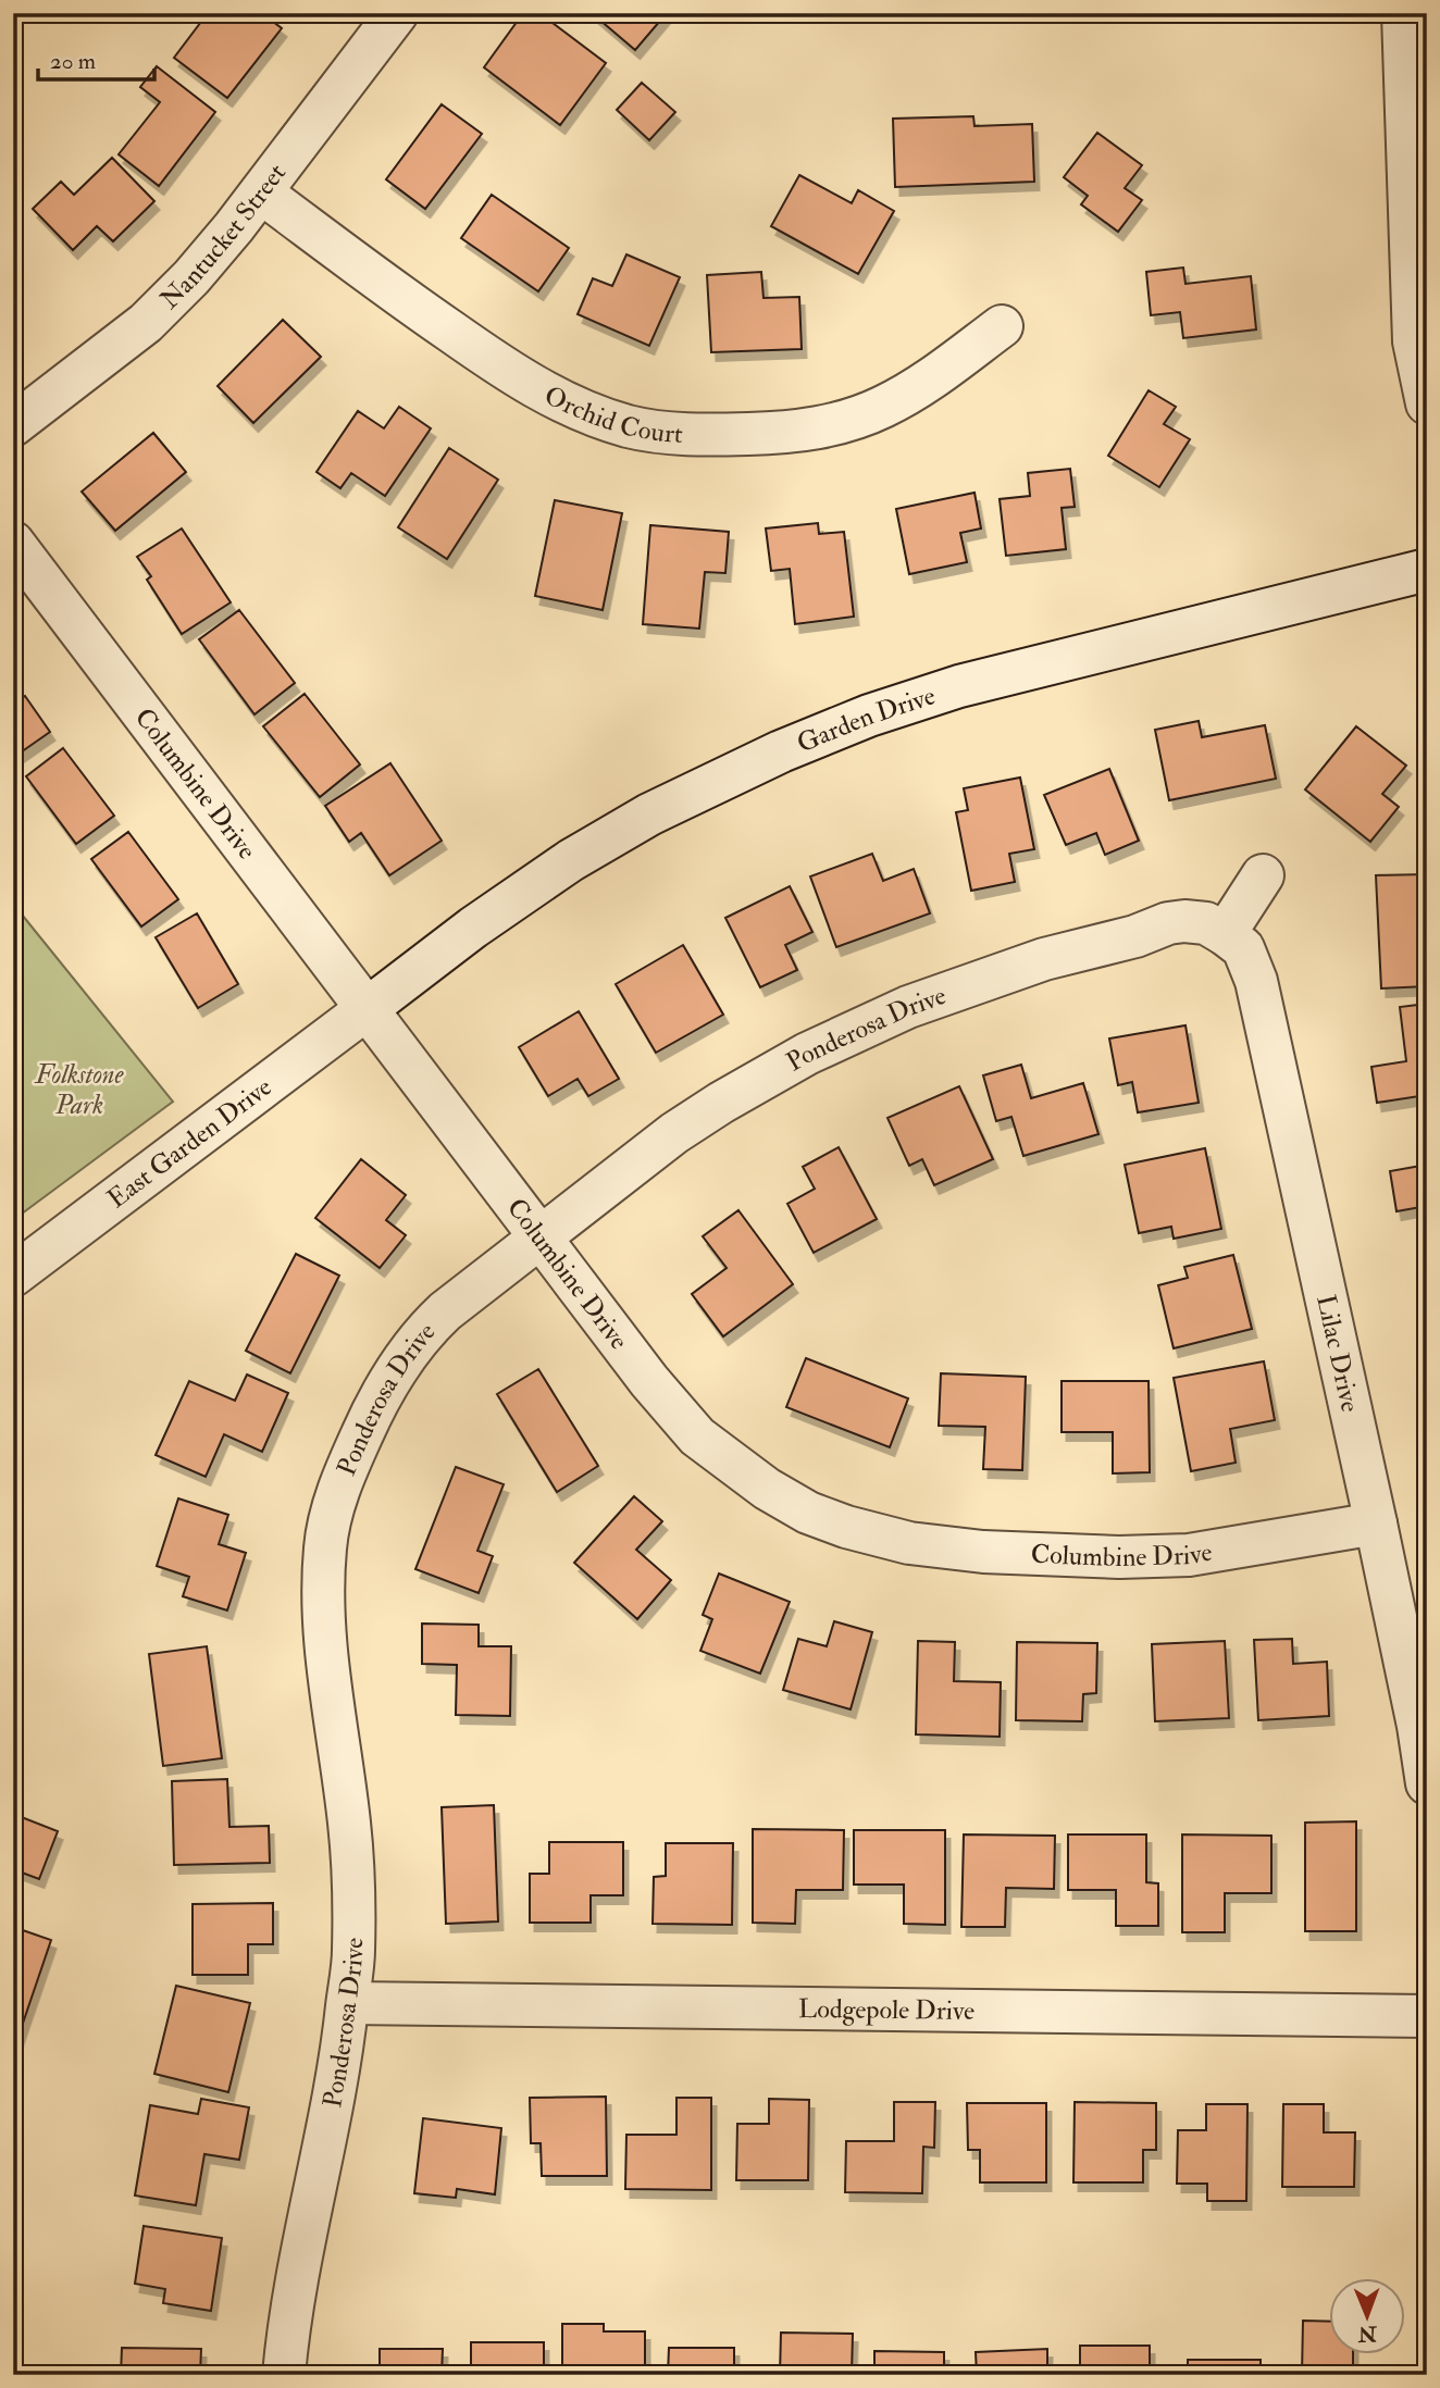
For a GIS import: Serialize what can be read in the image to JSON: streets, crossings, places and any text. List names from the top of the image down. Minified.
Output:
{"streets":{"street":["Nantucket Street","Orchid Court","Garden Drive","Columbine Drive","Ponderosa Drive","East Garden Drive","Lilac Drive","Lodgepole Drive"]},"crossings":[["Nantucket Street","Orchid Court"],["Garden Drive","Columbine Drive"],["Garden Drive","East Garden Drive"],["Columbine Drive","Ponderosa Drive"],["Columbine Drive","East Garden Drive"],["Columbine Drive","Lilac Drive"],["Ponderosa Drive","Lilac Drive"],["Ponderosa Drive","Lodgepole Drive"]],"parks":["Folkstone Park"],"scale_bar":"20 m","north":"bottom"}
